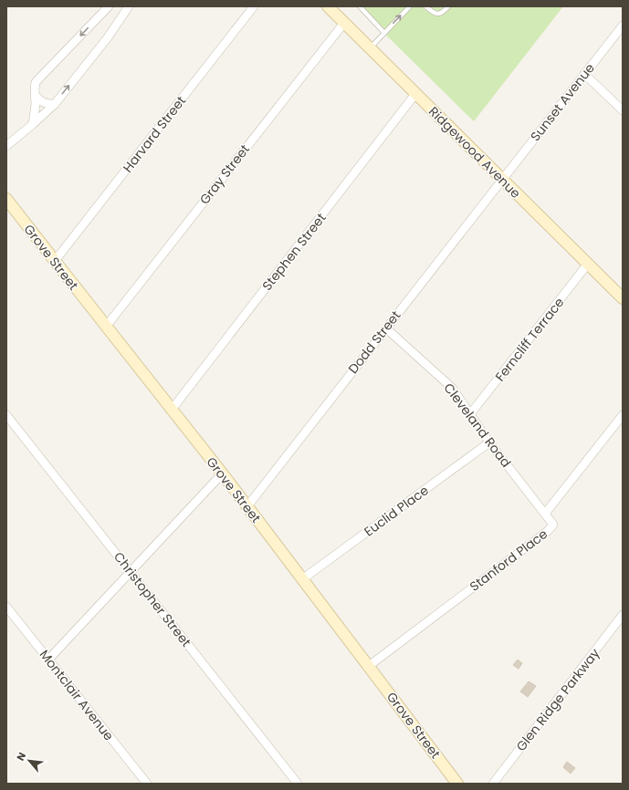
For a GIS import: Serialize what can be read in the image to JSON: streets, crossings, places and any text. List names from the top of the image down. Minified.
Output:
{"streets":{"main road":["Ridgewood Avenue","Grove Street"],"street":["Sunset Avenue","Harvard Street","Gray Street","Stephen Street","Ferncliff Terrace","Dodd Street","Cleveland Road","Euclid Place","Stanford Place","Christopher Street","Montclair Avenue","Glen Ridge Parkway"]},"crossings":[["Sunset Avenue","Ridgewood Avenue"],["Sunset Avenue","Dodd Street"],["Harvard Street","Grove Street"],["Ridgewood Avenue","Gray Street"],["Ridgewood Avenue","Stephen Street"],["Ridgewood Avenue","Ferncliff Terrace"],["Ridgewood Avenue","Dodd Street"],["Gray Street","Grove Street"],["Stephen Street","Grove Street"],["Grove Street","Dodd Street"],["Grove Street","Euclid Place"],["Grove Street","Stanford Place"],["Ferncliff Terrace","Cleveland Road"],["Dodd Street","Cleveland Road"],["Cleveland Road","Euclid Place"],["Cleveland Road","Stanford Place"]],"north":"top left"}
